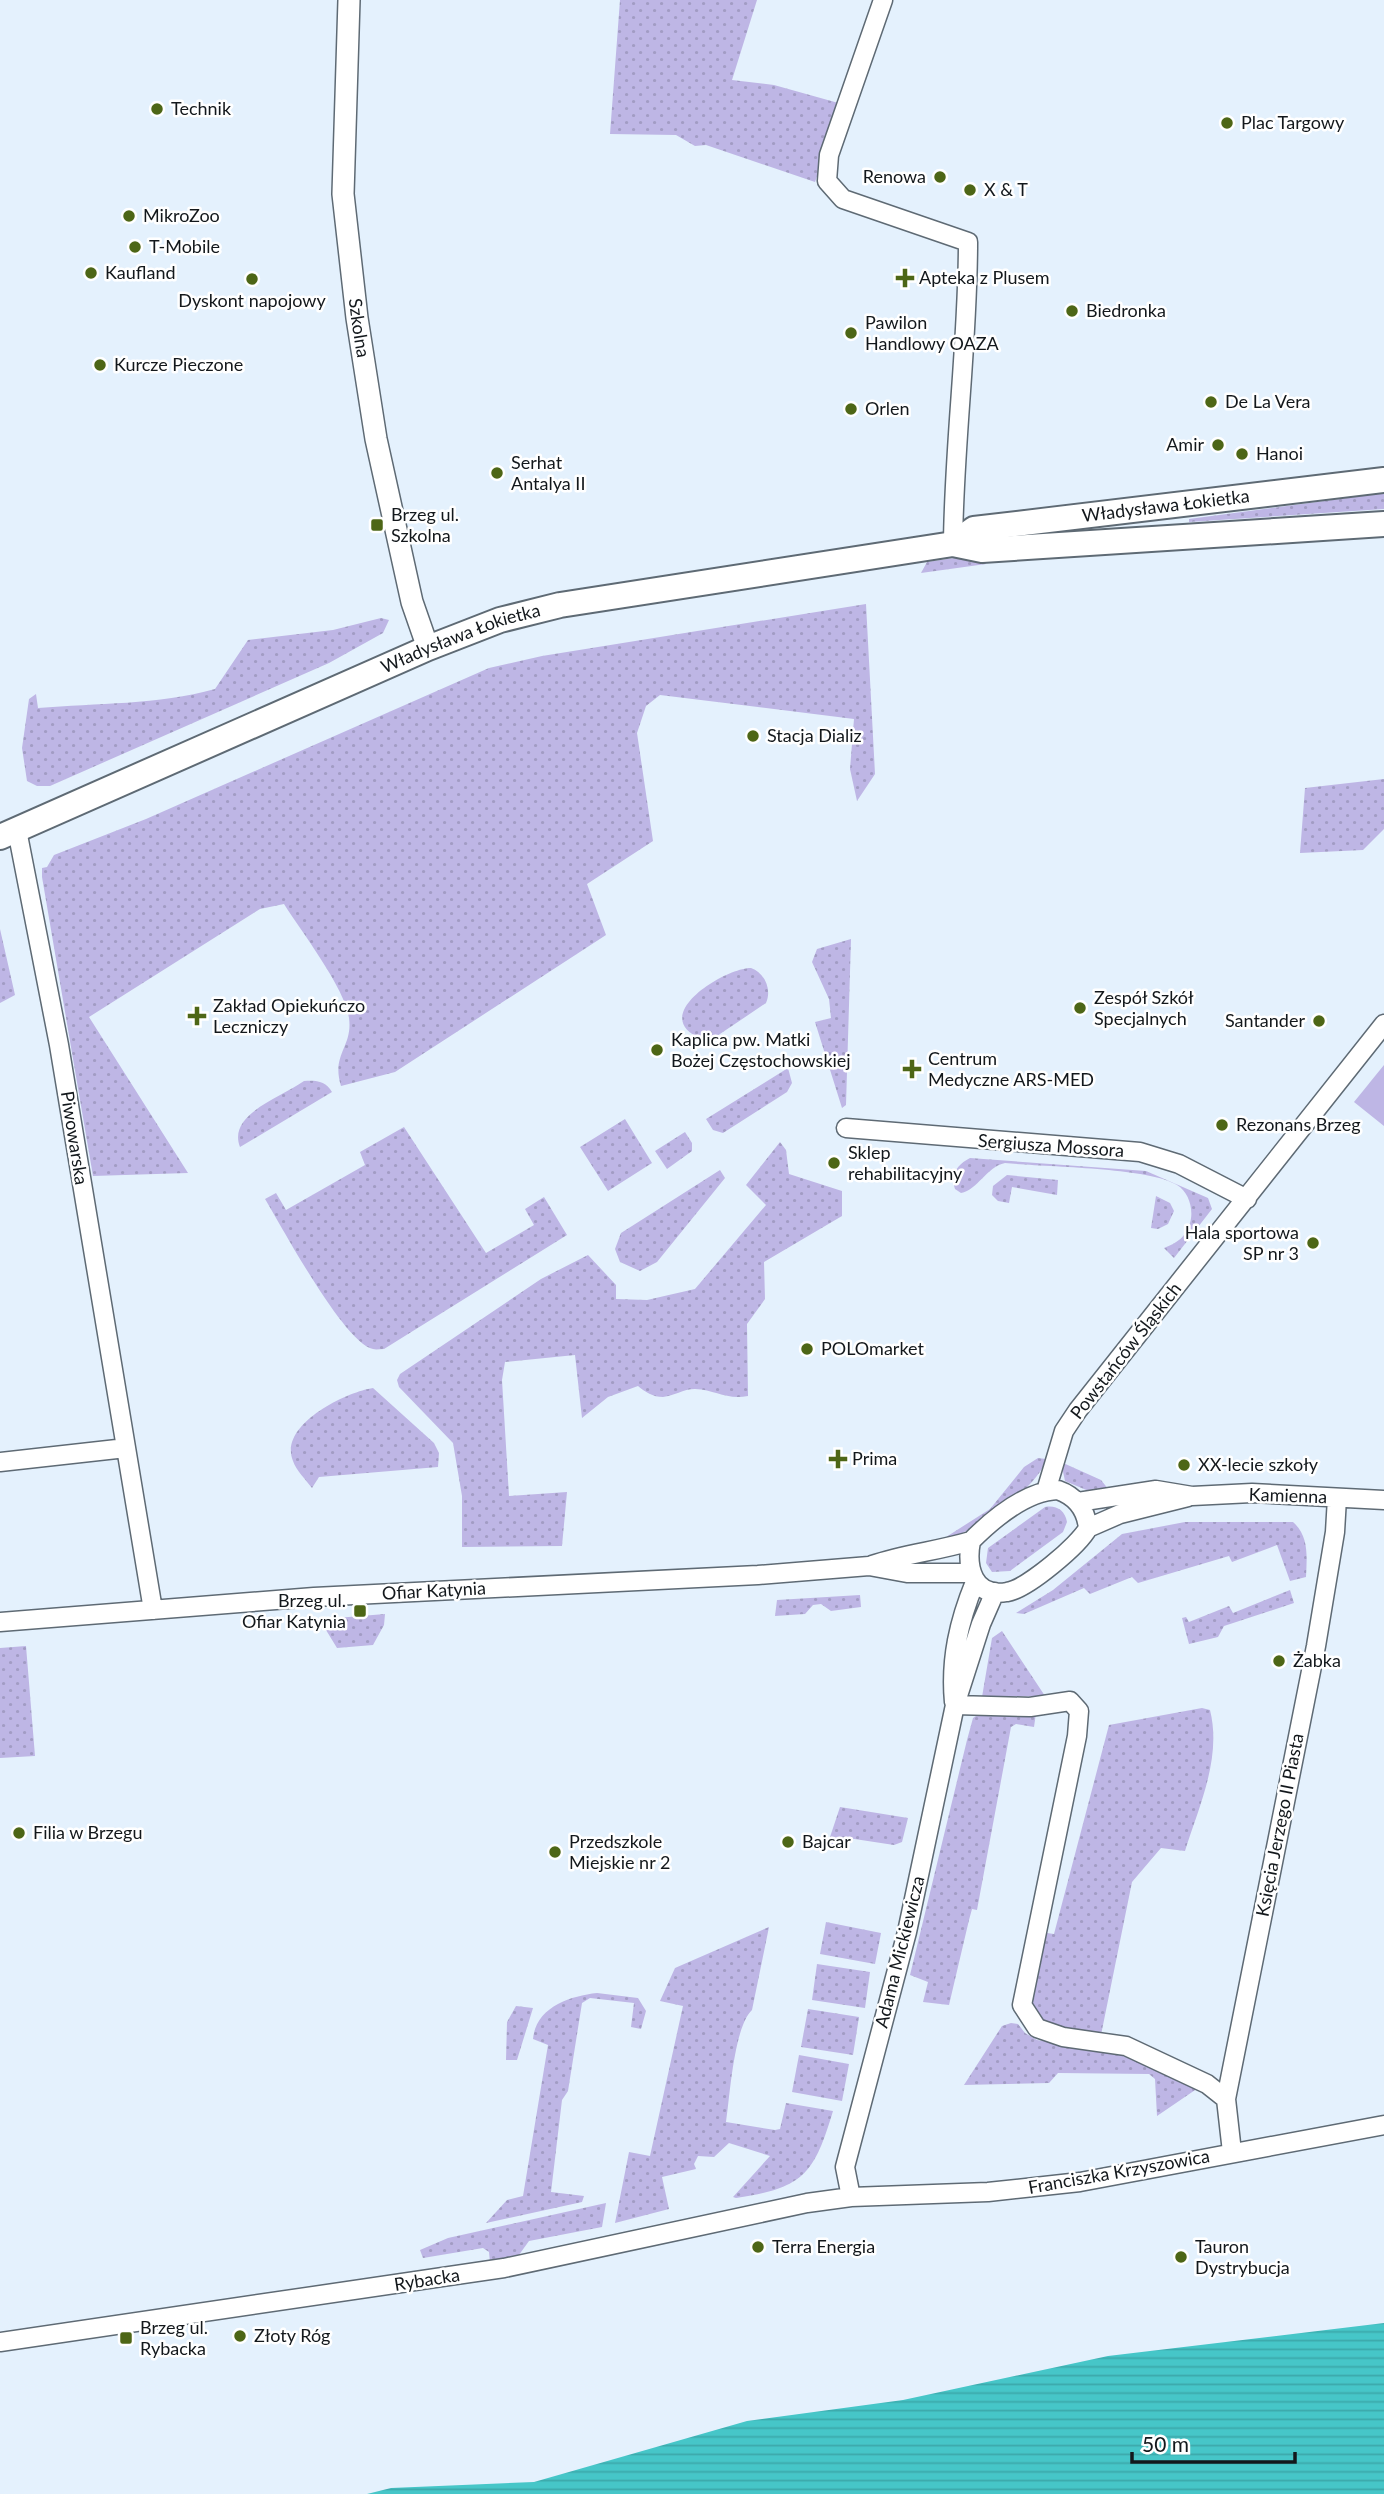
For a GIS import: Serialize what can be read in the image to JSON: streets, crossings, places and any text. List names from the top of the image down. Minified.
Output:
{"streets":{"main road":["Władysława Łokietka"],"street":["Szkolna","Piwowarska","Sergiusza Mossora","Powstańców Śląskich","Kamienna","Ofiar Katynia","Księcia Jerzego II Piasta","Adama Mickiewicza","Franciszka Krzyszowica","Rybacka"]},"crossings":[["Szkolna","Władysława Łokietka"],["Władysława Łokietka","Piwowarska"],["Piwowarska","Ofiar Katynia"],["Sergiusza Mossora","Powstańców Śląskich"],["Kamienna","Księcia Jerzego II Piasta"],["Ofiar Katynia","Adama Mickiewicza"],["Księcia Jerzego II Piasta","Franciszka Krzyszowica"],["Adama Mickiewicza","Franciszka Krzyszowica"],["Adama Mickiewicza","Rybacka"],["Franciszka Krzyszowica","Rybacka"]],"places":{"other":["Technik","Plac Targowy","Renowa","X & T","MikroZoo","T-Mobile","Kaufland","Dyskont napojowy","Biedronka","Pawilon Handlowy OAZA","Kurcze Pieczone","De La Vera","Orlen","Amir","Hanoi","Serhat Antalya II","Stacja Dializ","Zespół Szkół Specjalnych","Santander","Kaplica pw. Matki Bożej Częstochowskiej","Rezonans Brzeg","Sklep rehabilitacyjny","Hala sportowa SP nr 3","POLOmarket","XX-lecie szkoły","Żabka","Filia w Brzegu","Bajcar","Przedszkole Miejskie nr 2","Terra Energia","Tauron Dystrybucja","Złoty Róg"],"health":["Apteka z Plusem","Zakład Opiekuńczo Leczniczy","Centrum Medyczne ARS-MED","Prima"],"transit":["Brzeg ul. Szkolna","Brzeg ul. Ofiar Katynia","Brzeg ul. Rybacka"]},"scale_bar":"50 m"}
